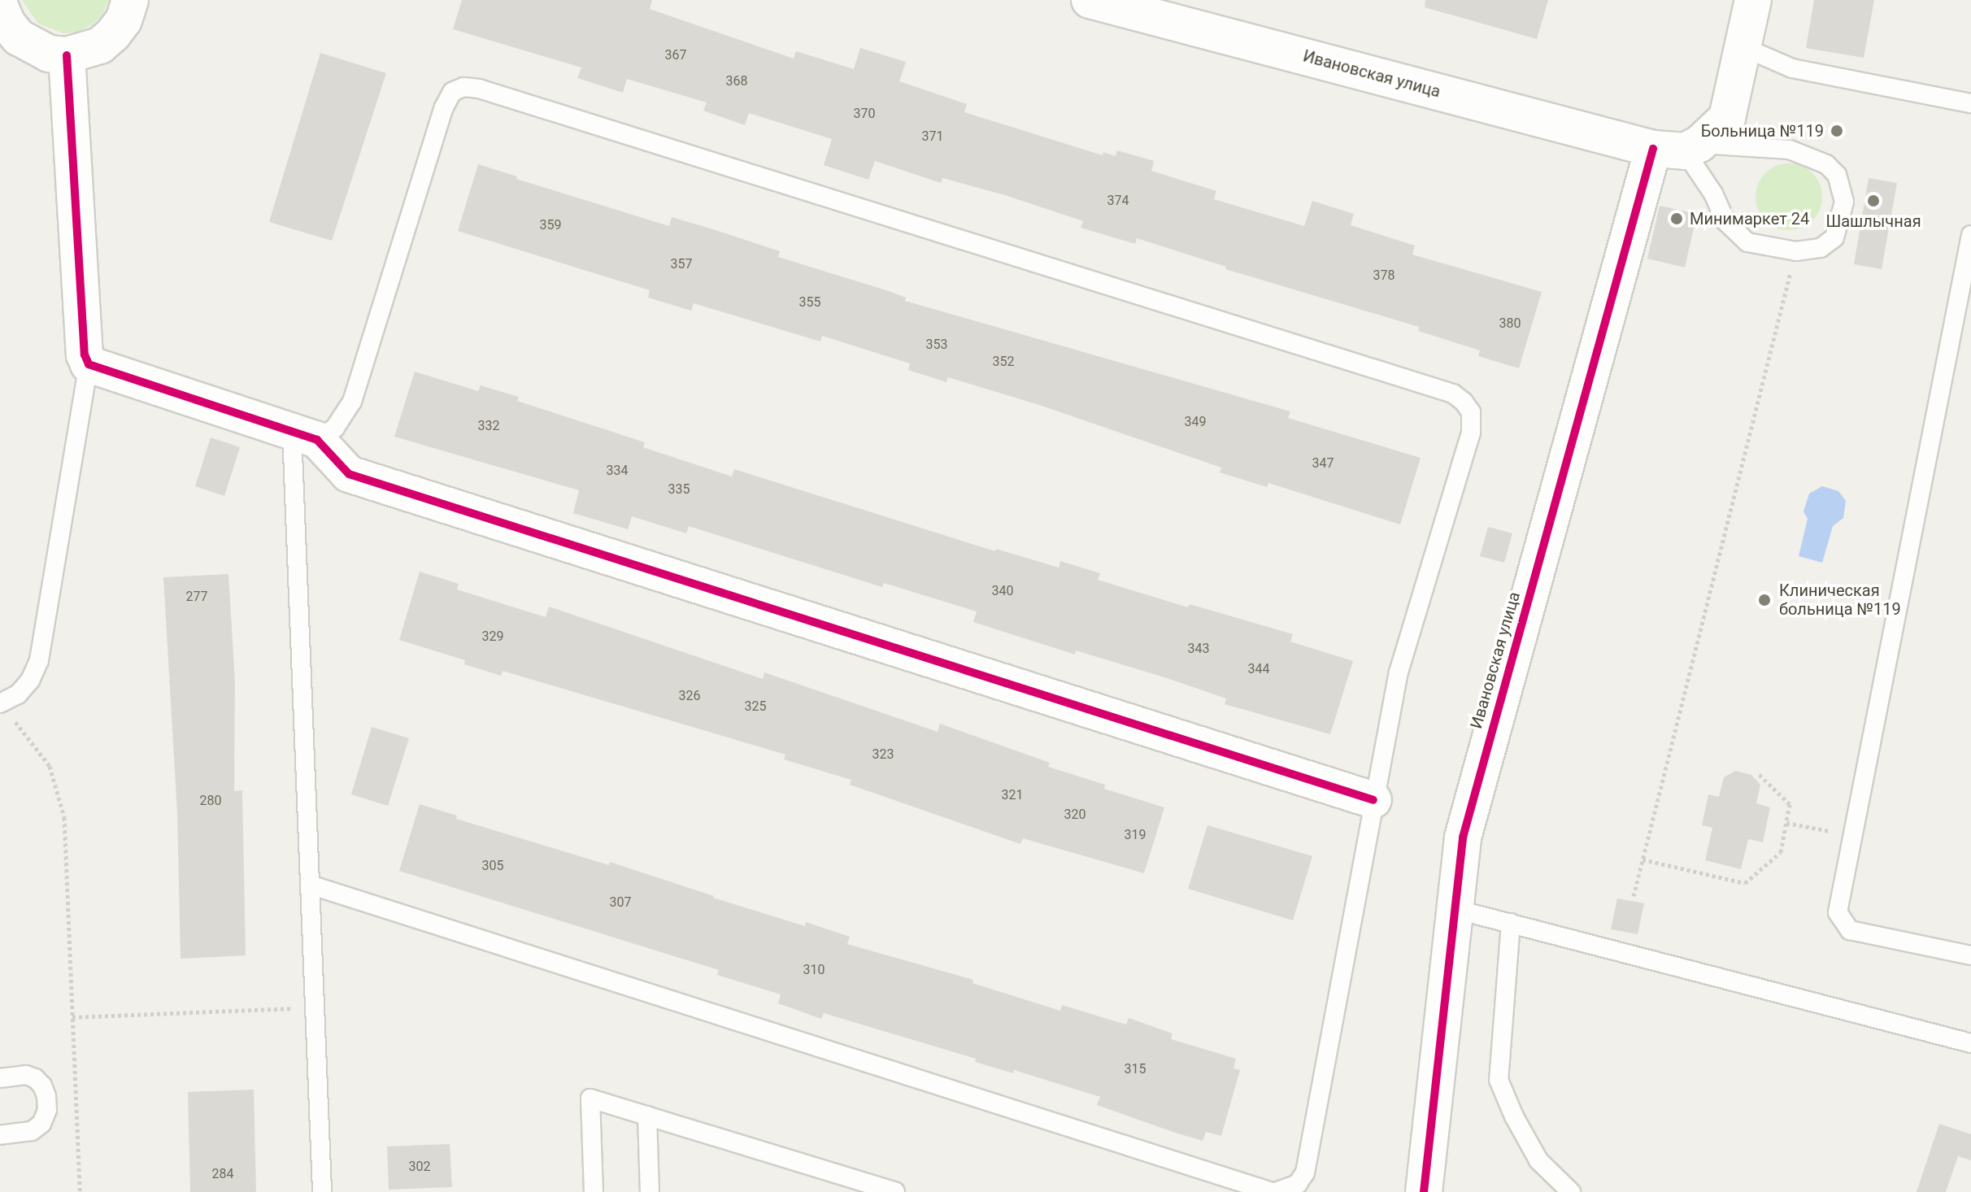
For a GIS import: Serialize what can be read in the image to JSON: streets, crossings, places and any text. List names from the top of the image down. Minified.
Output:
{"streets":{"street":["Ивановская улица"]},"places":["Больница №119","Шашлычная","Минимаркет 24","Клиническая больница №119"],"house_numbers":["367","368","370","371","374","359","357","378","355","380","353","352","349","332","347","334","335","340","277","329","343","344","326","325","323","321","280","320","319","305","307","310","315","302","284"]}
